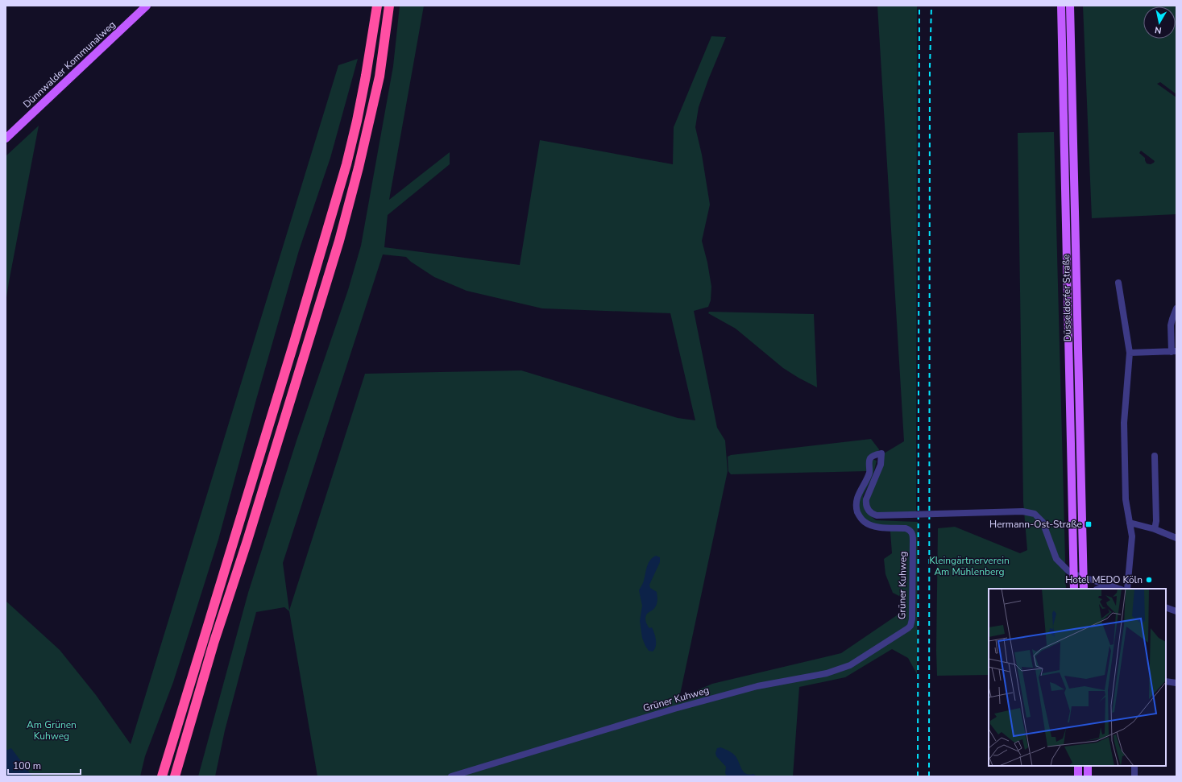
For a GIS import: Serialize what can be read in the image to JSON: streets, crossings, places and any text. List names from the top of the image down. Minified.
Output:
{"streets":{"main road":["Dünnwalder Kommunalweg","Düsseldorfer Straße"],"street":["Grüner Kuhweg"]},"crossings":[["Düsseldorfer Straße","Grüner Kuhweg"]],"parks":["Kleingärtnerverein Am Mühlenberg","Am Grünen Kuhweg"],"places":{"transit":["Hermann-Ost-Straße"],"other":["Hotel MEDO Köln"]},"scale_bar":"100 m","north":"bottom"}
